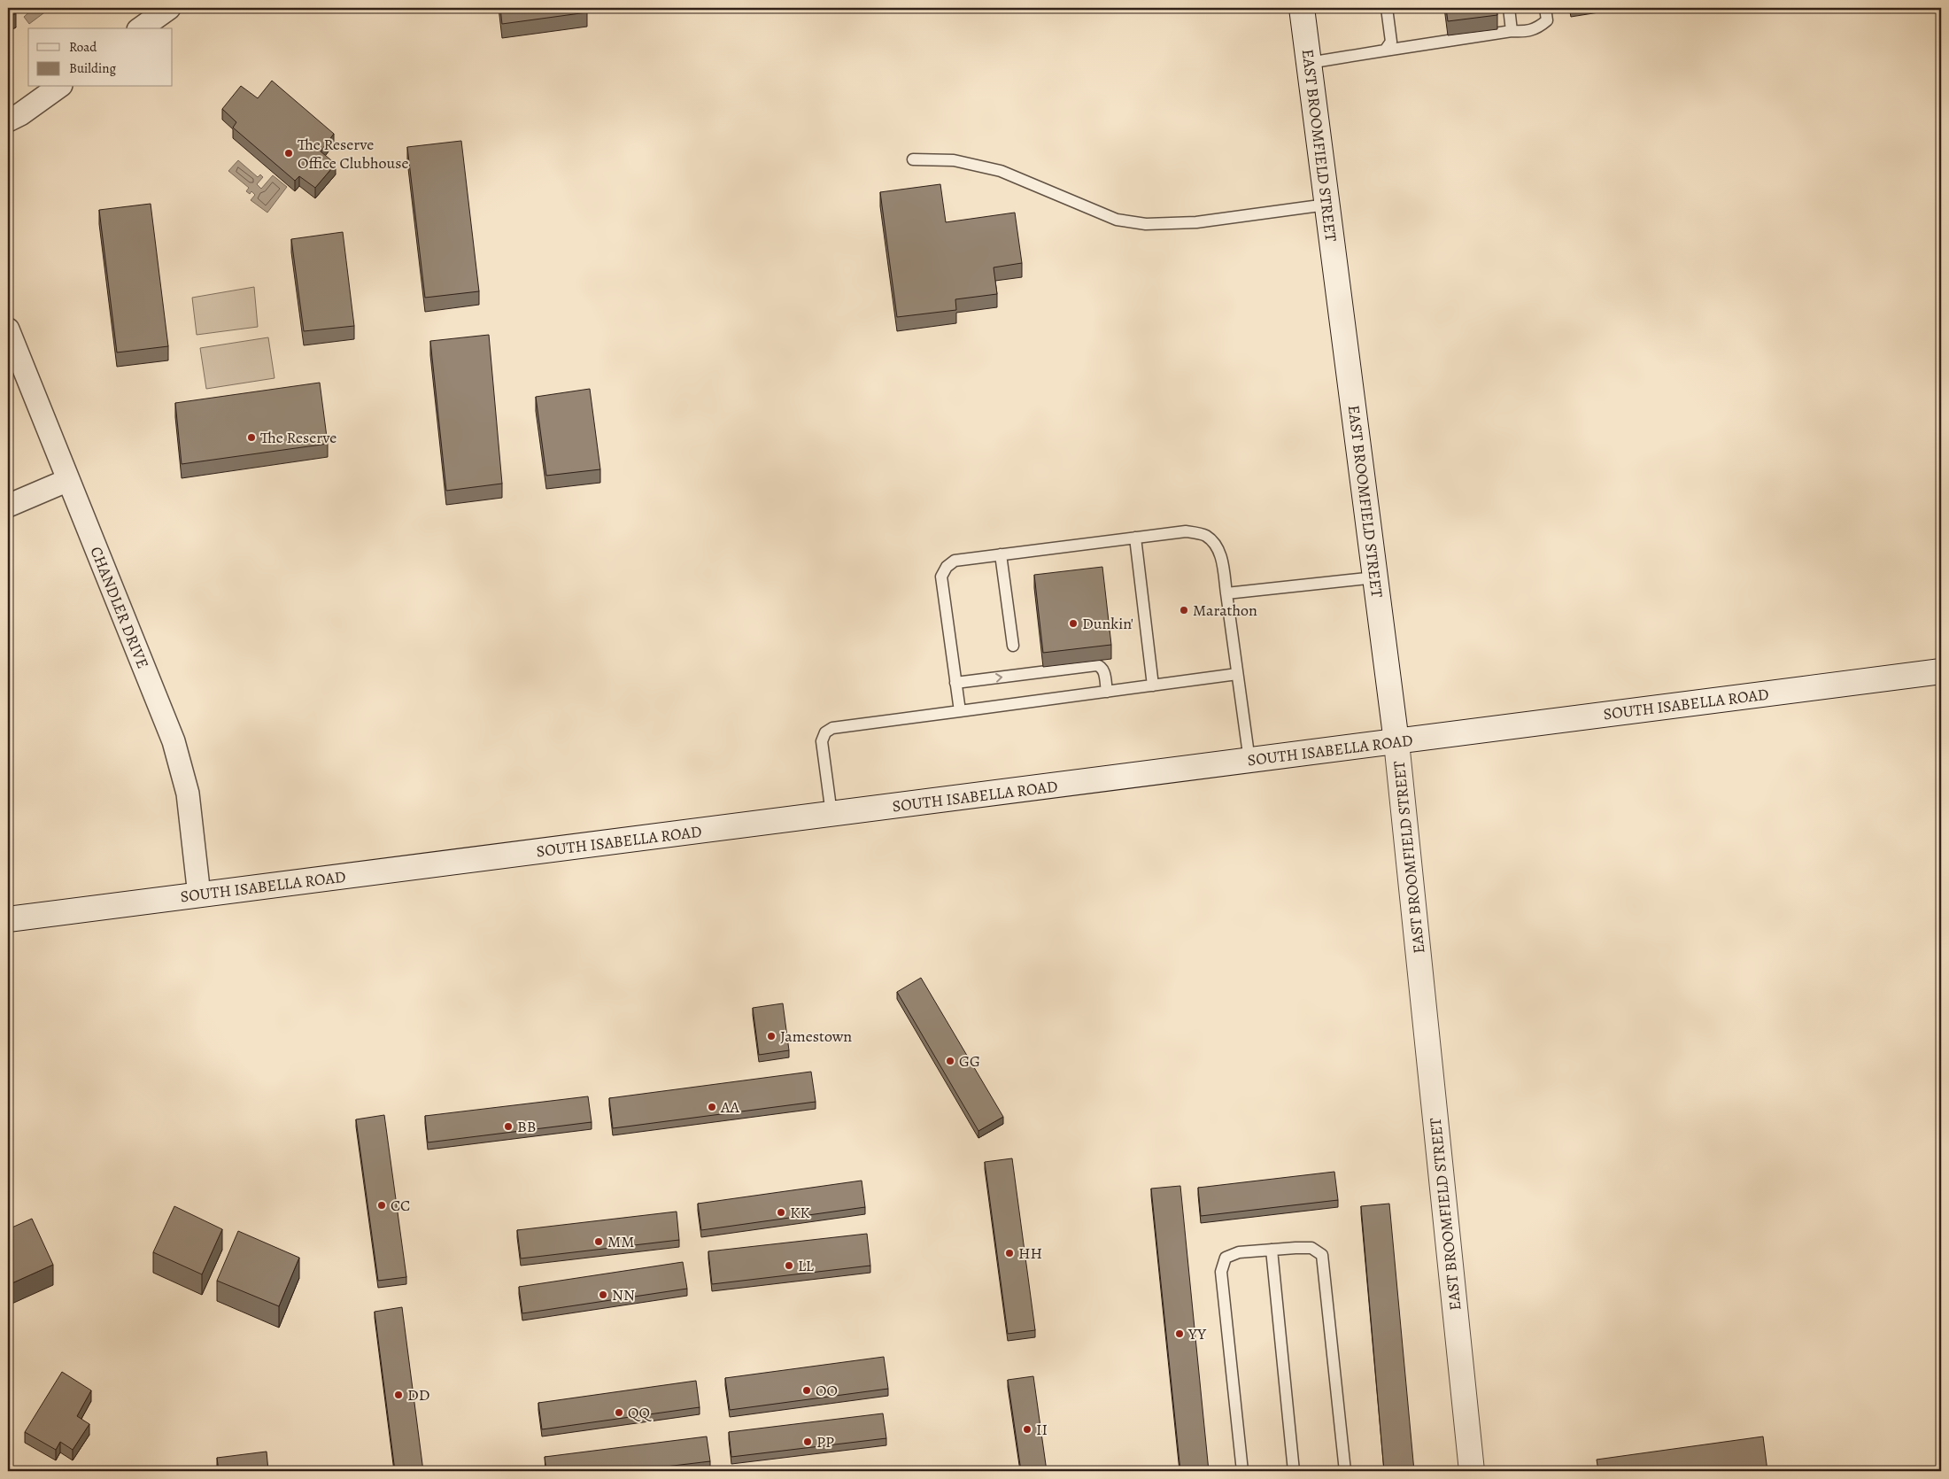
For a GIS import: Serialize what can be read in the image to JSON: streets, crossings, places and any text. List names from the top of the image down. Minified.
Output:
{"streets":{"main road":["EAST BROOMFIELD STREET","SOUTH ISABELLA ROAD"],"street":["CHANDLER DRIVE"]},"crossings":[["EAST BROOMFIELD STREET","SOUTH ISABELLA ROAD"],["CHANDLER DRIVE","SOUTH ISABELLA ROAD"]],"places":["The Reserve Office Clubhouse","The Reserve","Marathon","Dunkin'","Jamestown","GG","AA","BB","CC","KK","MM","HH","LL","NN","YY","OO","DD","QQ","II","PP"],"legend":["Road","Building"]}
